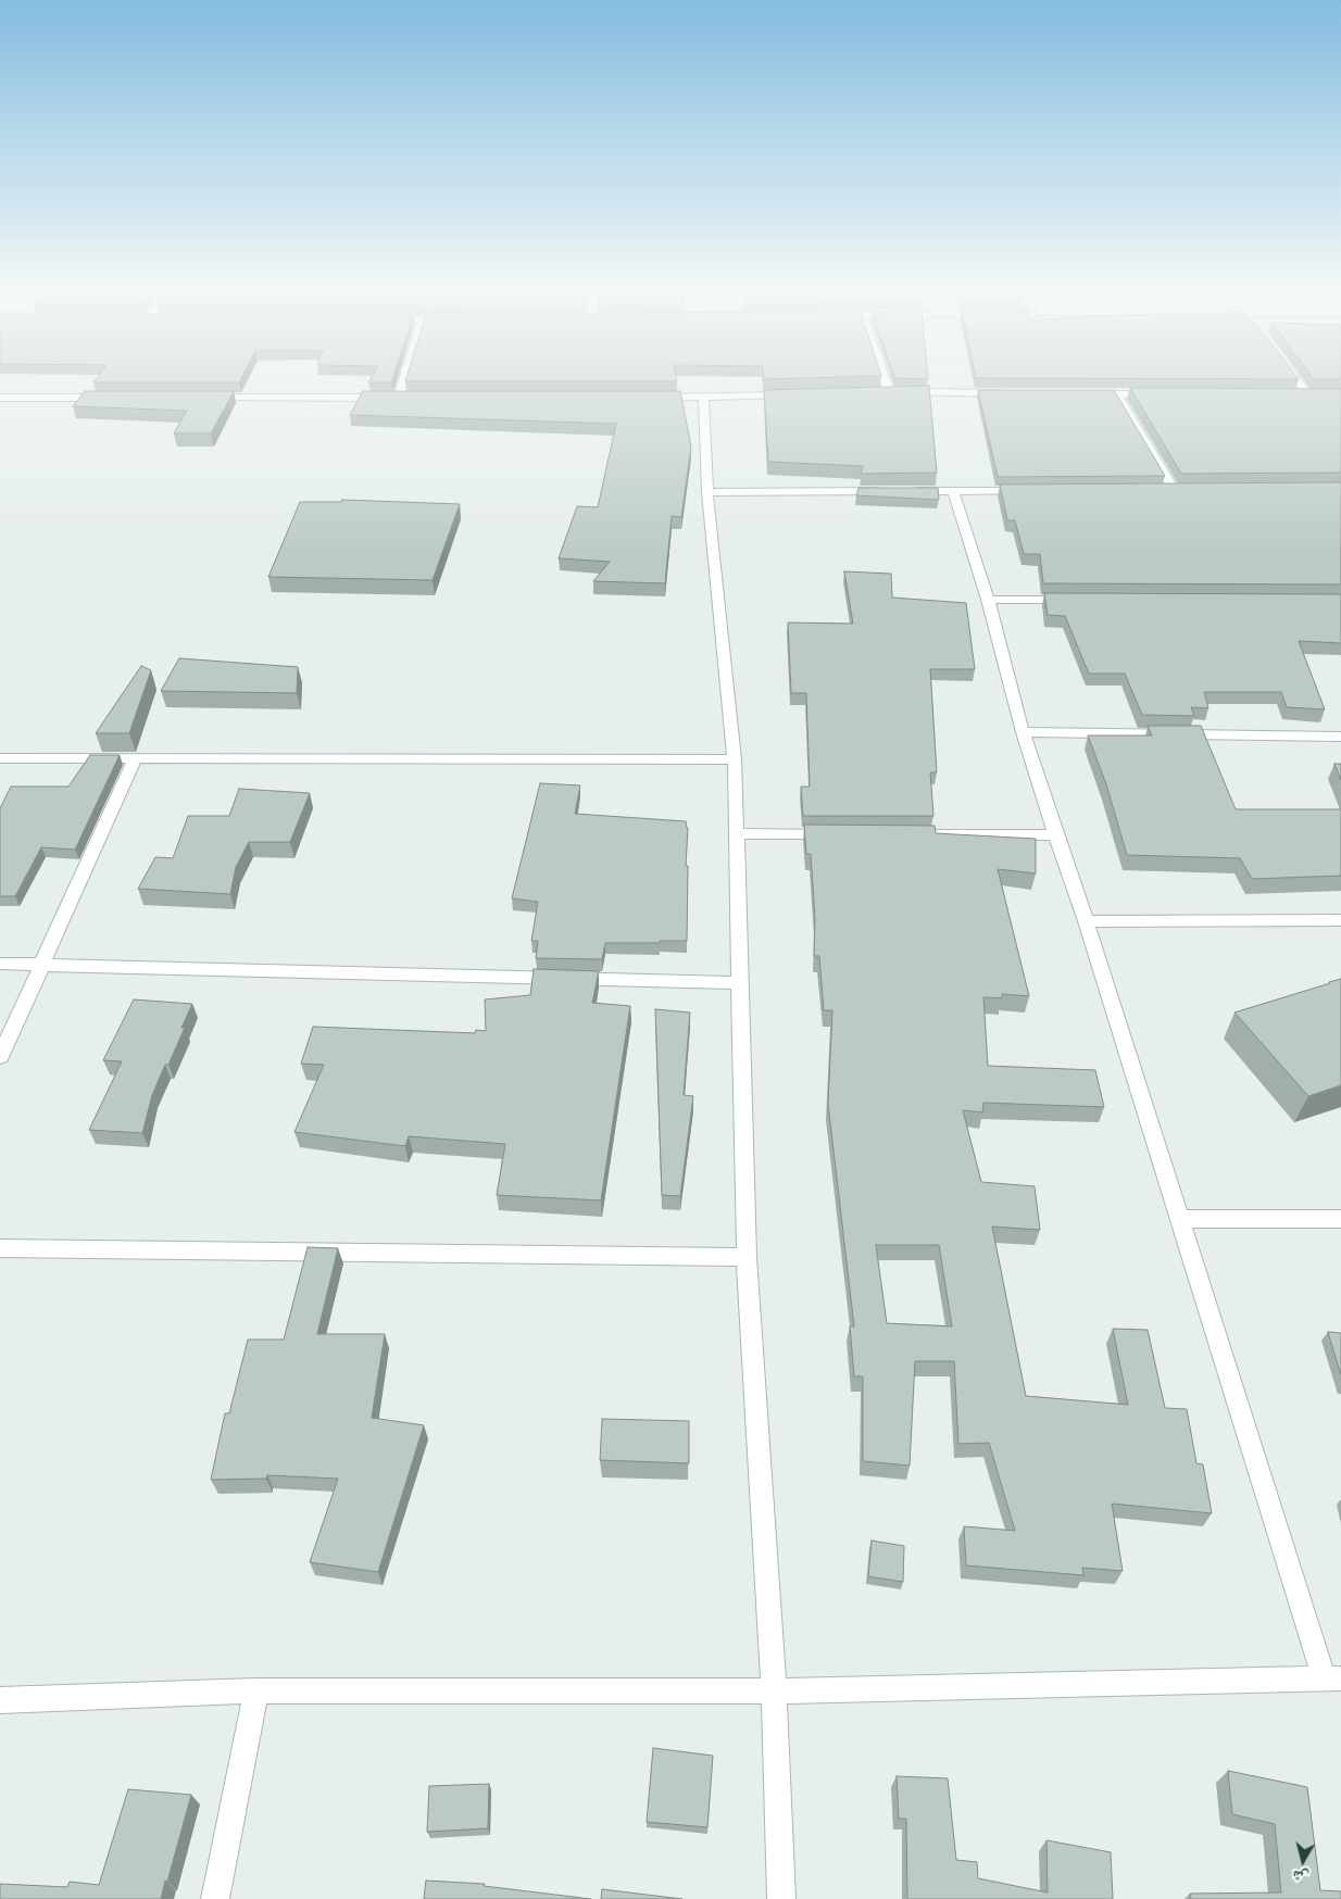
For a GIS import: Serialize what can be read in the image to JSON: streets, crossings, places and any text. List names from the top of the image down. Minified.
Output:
{"north":"bottom"}
